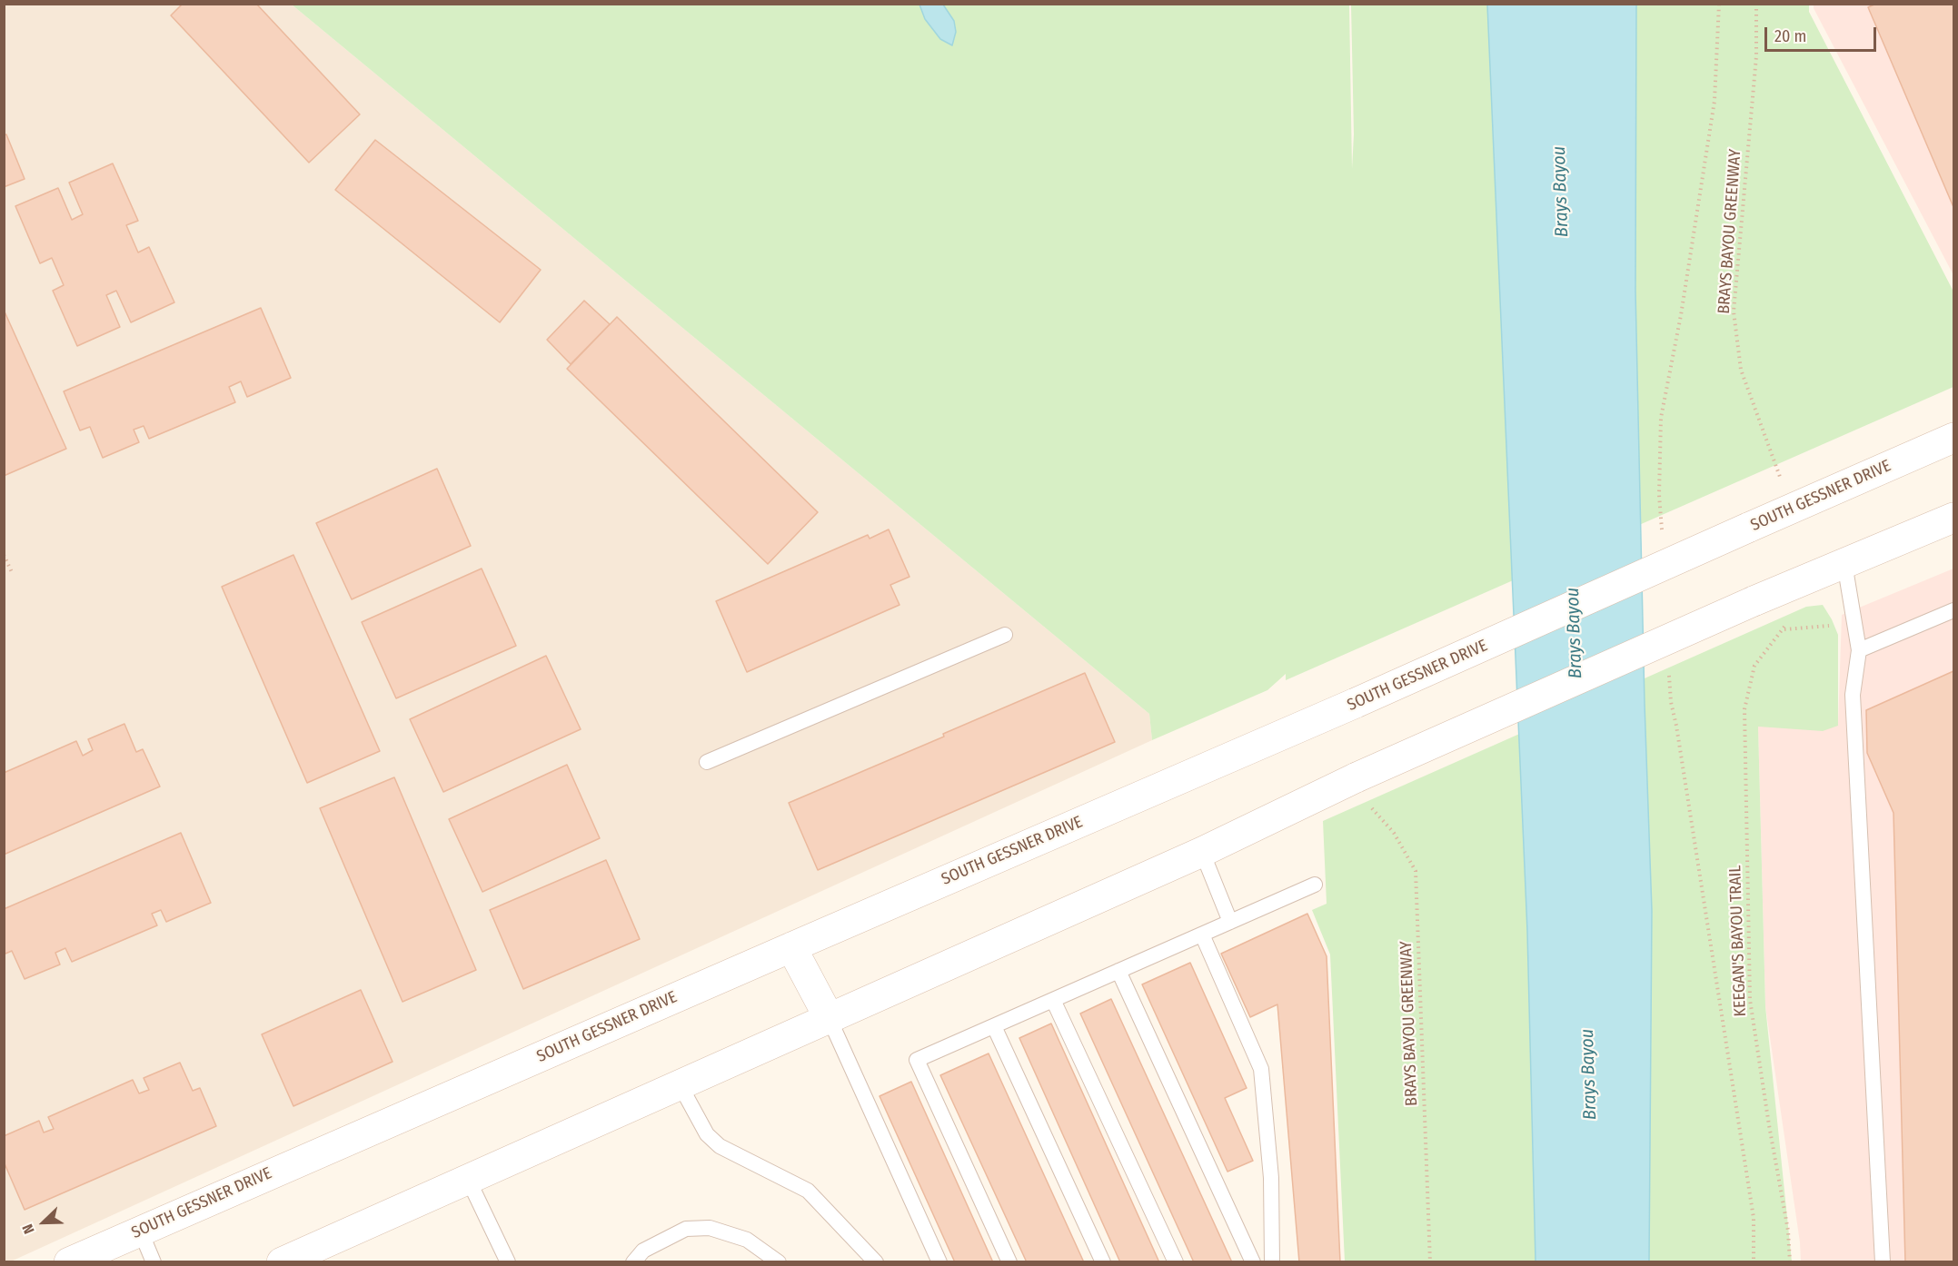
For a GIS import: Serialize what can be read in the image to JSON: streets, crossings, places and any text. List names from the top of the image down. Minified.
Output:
{"streets":{"main road":["SOUTH GESSNER DRIVE"],"path":["BRAYS BAYOU GREENWAY","KEEGAN'S BAYOU TRAIL"]},"water":["Brays Bayou"],"scale_bar":"20 m","north":"bottom left"}
